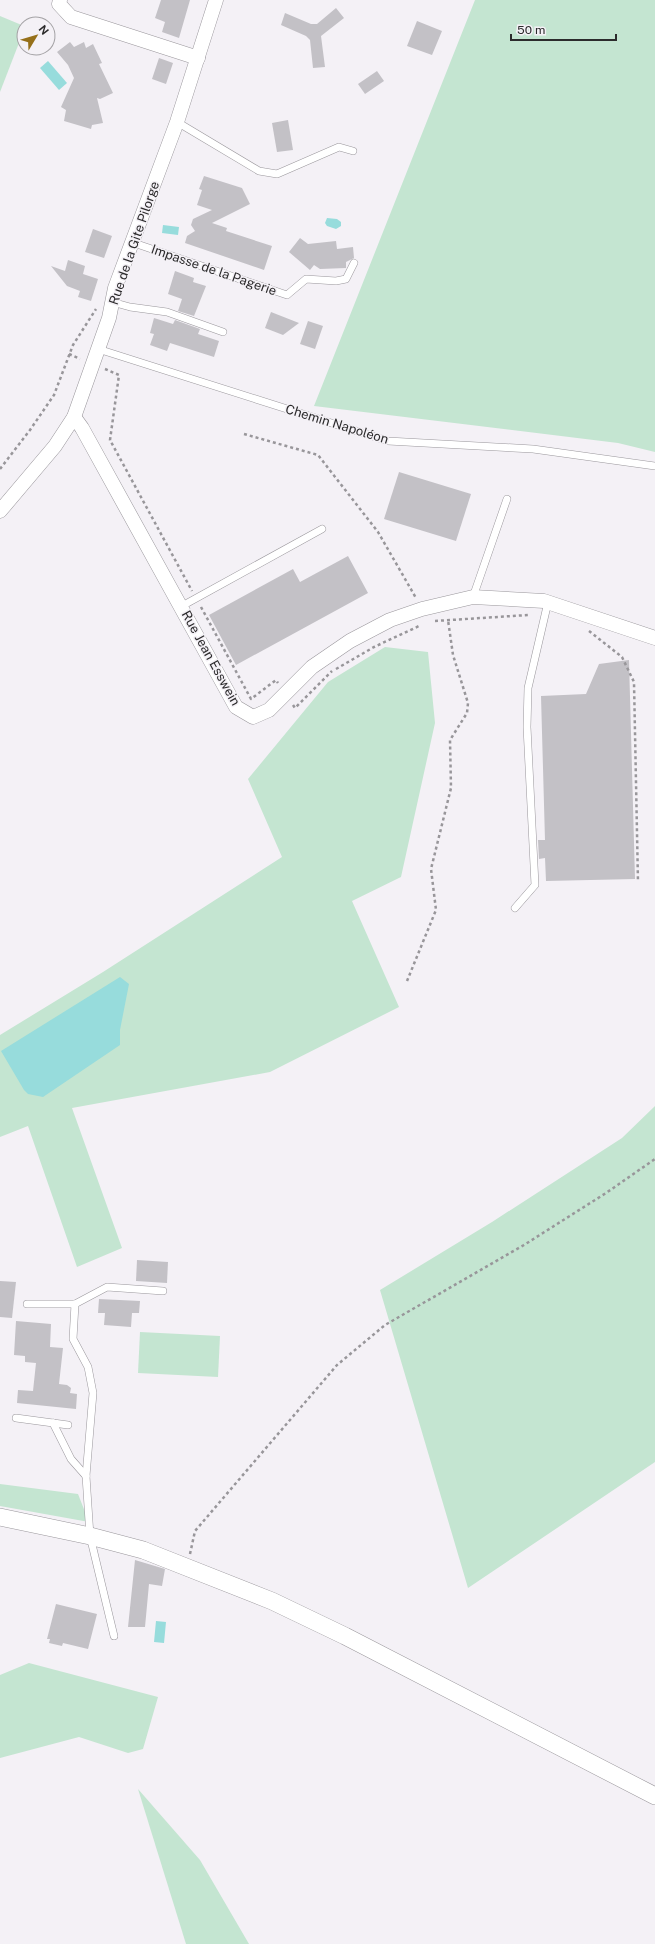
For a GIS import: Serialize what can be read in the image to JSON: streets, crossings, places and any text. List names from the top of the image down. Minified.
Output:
{"streets":{"street":["Rue de la Gite Pilorge","Rue Jean Esswein"],"lane":["Impasse de la Pagerie","Chemin Napoléon"]},"crossings":[["Rue de la Gite Pilorge","Impasse de la Pagerie"],["Rue de la Gite Pilorge","Chemin Napoléon"],["Rue de la Gite Pilorge","Rue Jean Esswein"]],"scale_bar":"50 m","north":"top right"}
